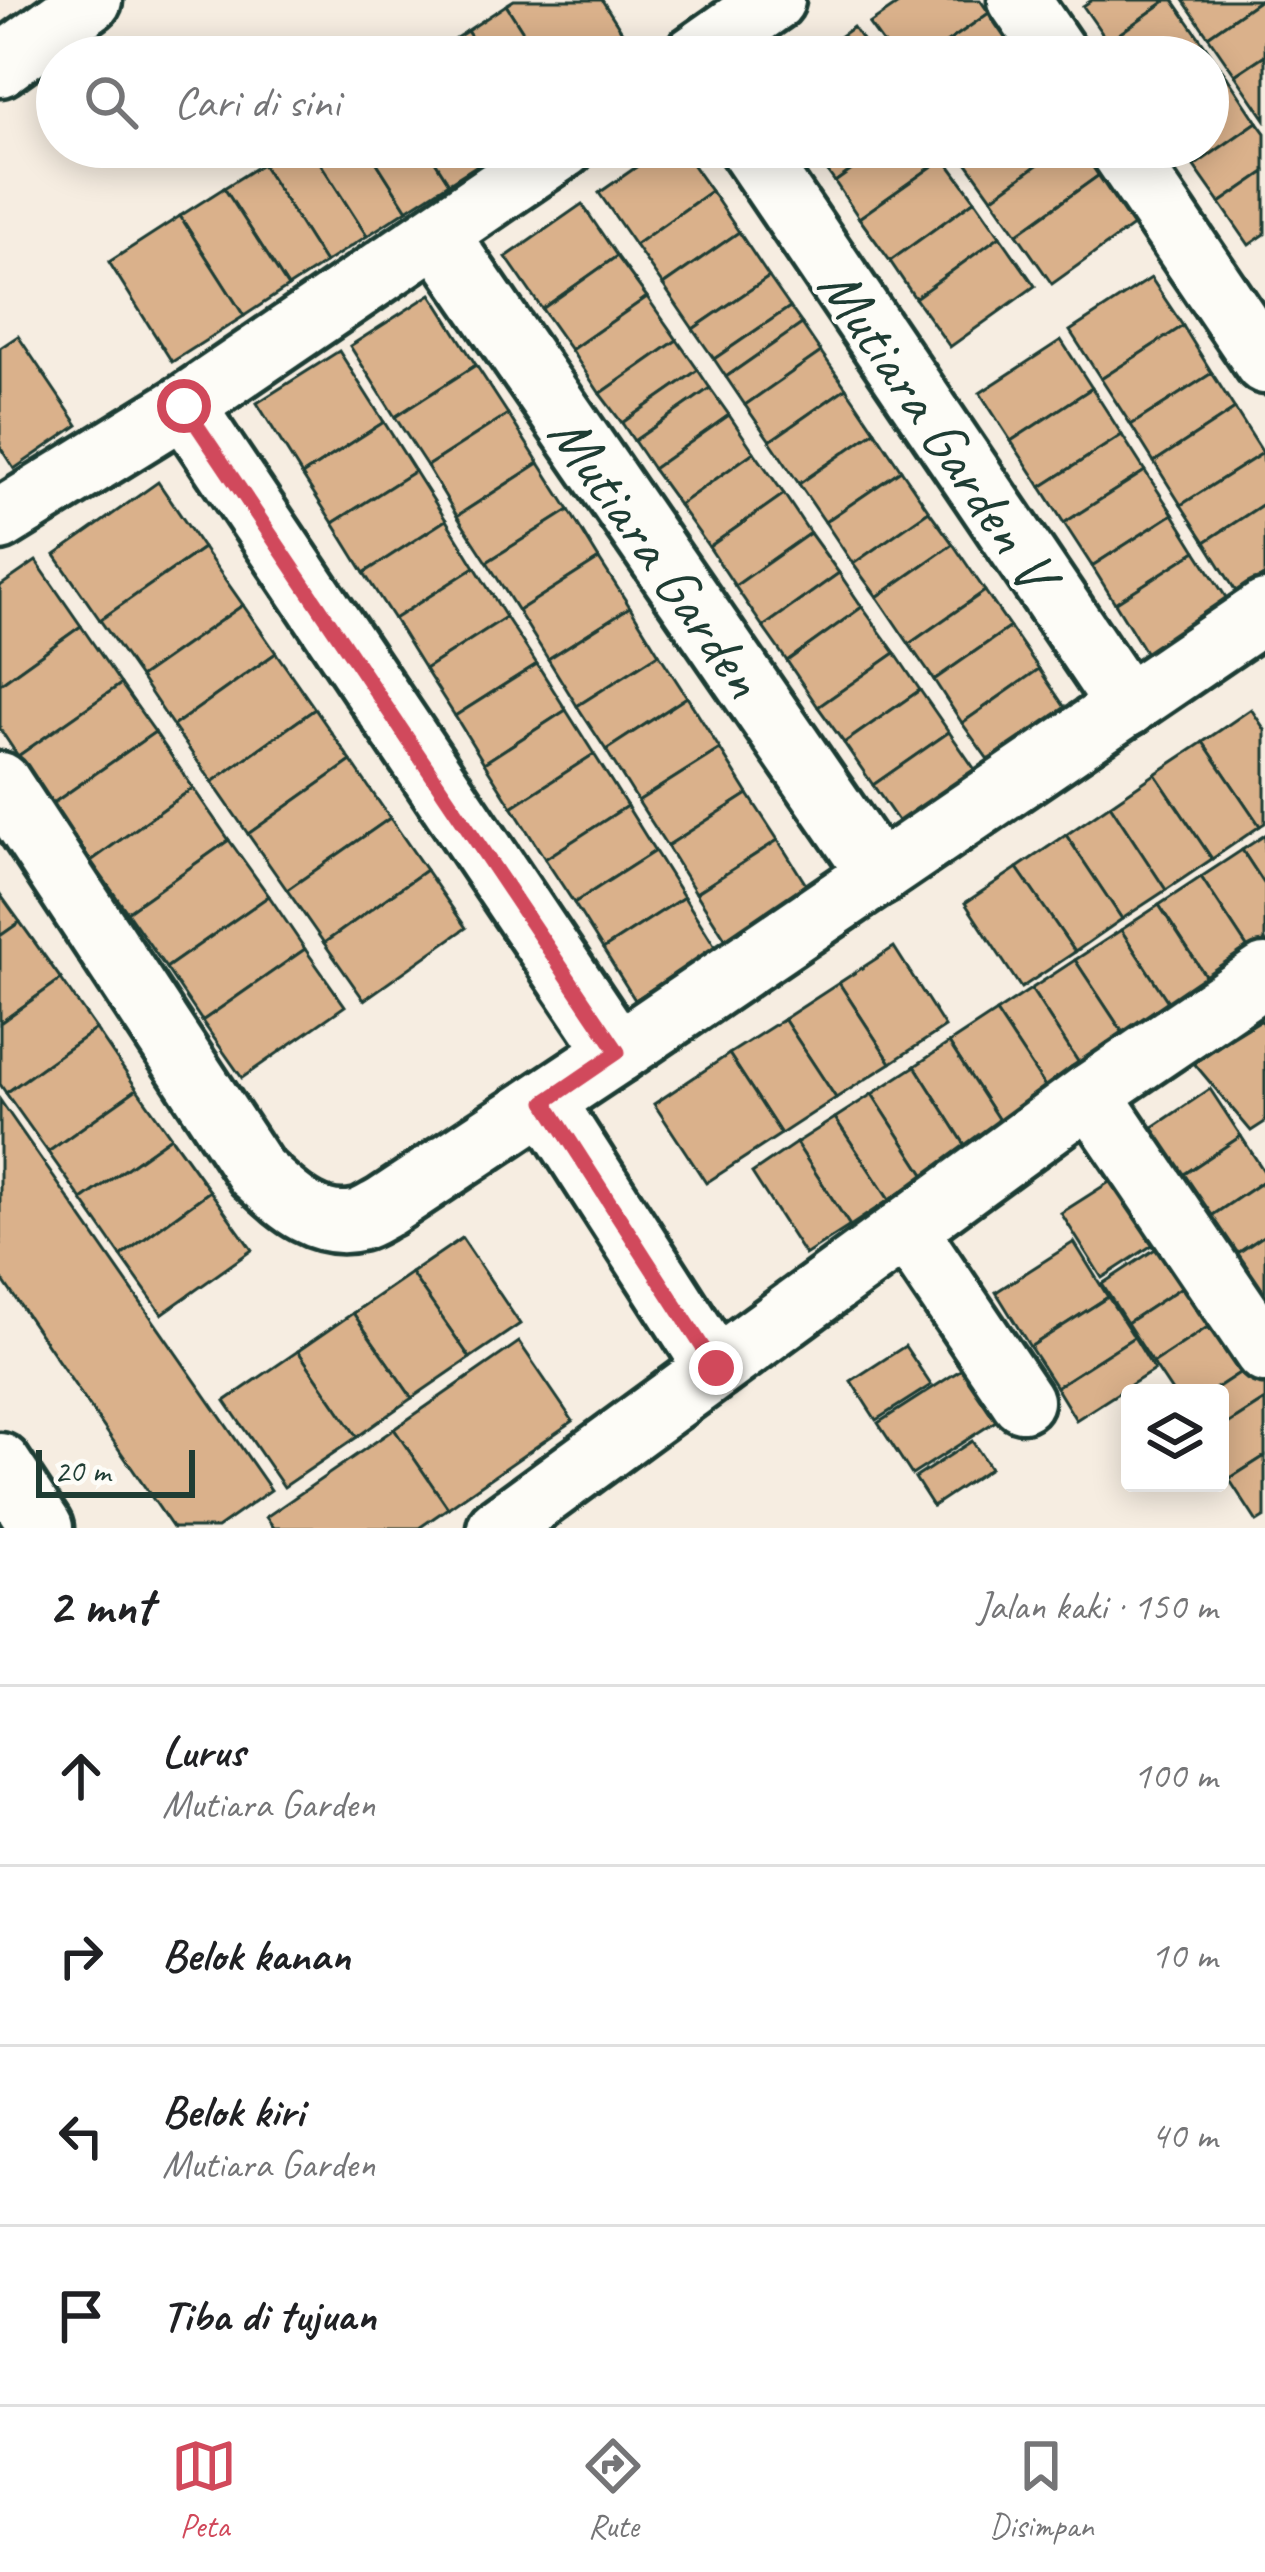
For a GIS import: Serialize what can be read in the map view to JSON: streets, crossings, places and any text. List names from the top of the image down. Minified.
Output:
{"streets":{"street":["Mutiara Garden V","Mutiara Garden"]},"scale_bar":"20 m","page":{"search":"Cari di sini","scale":"20 m","heading":["2 mnt","Jalan kaki · 150 m"],"list":[["Lurus","Mutiara Garden","100 m"],["Belok kanan","10 m"],["Belok kiri","Mutiara Garden","40 m"],"Tiba di tujuan"],"nav":["Peta","Rute","Disimpan"]}}
